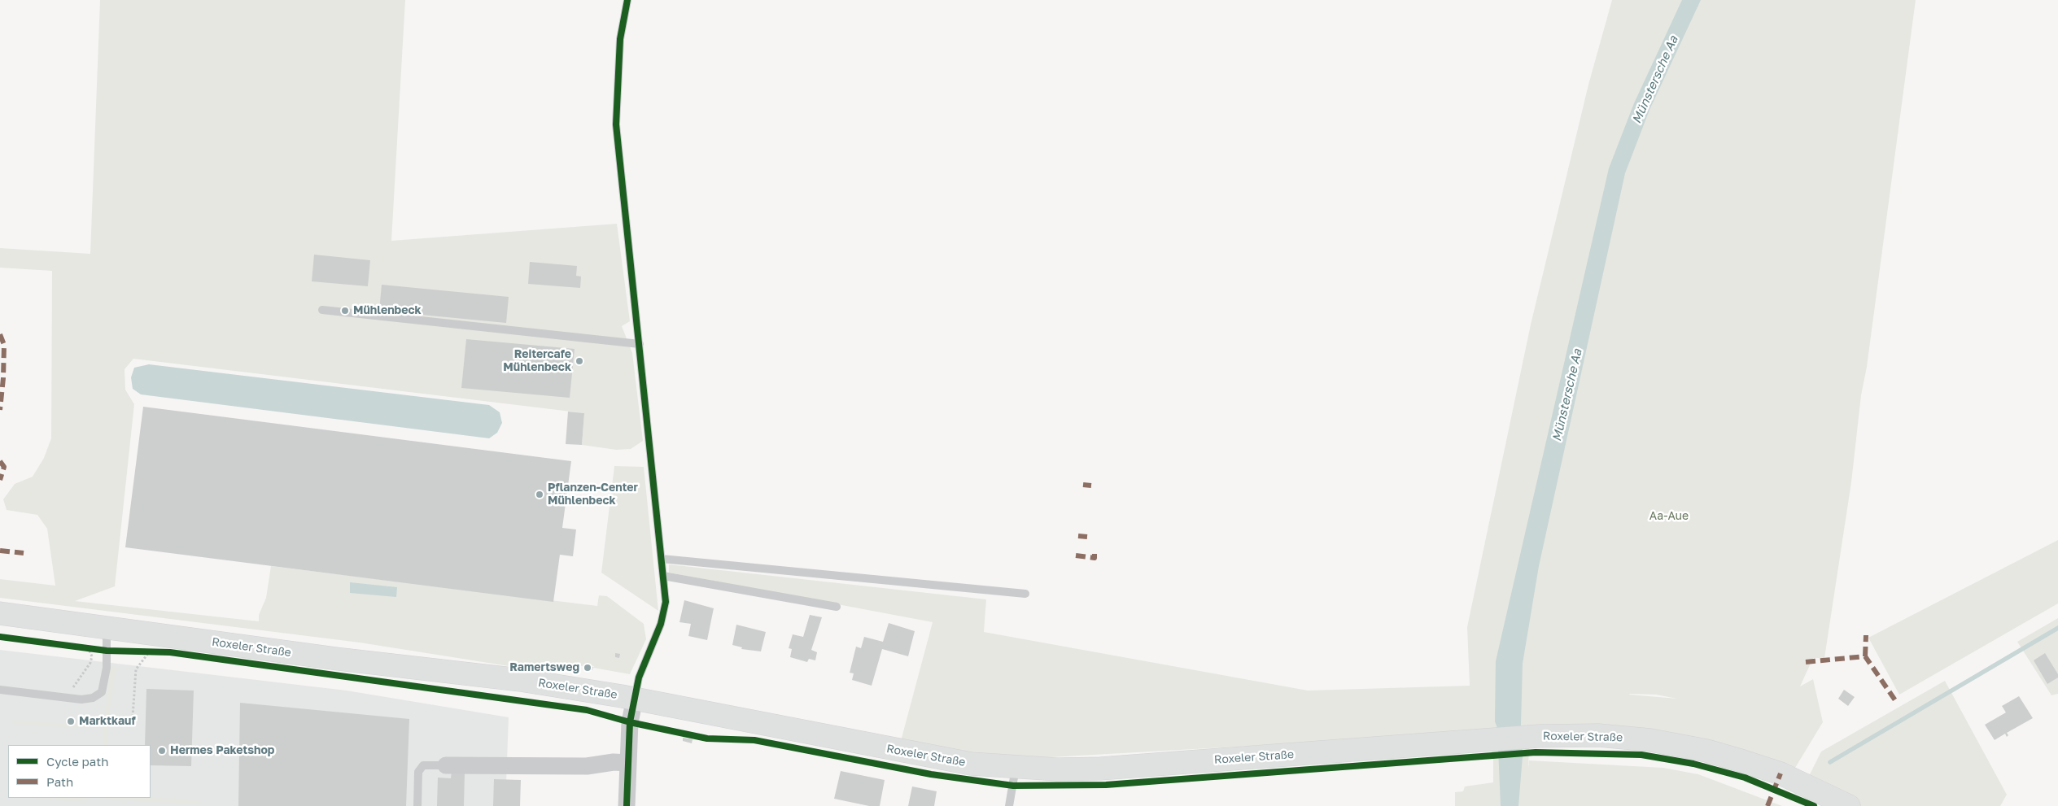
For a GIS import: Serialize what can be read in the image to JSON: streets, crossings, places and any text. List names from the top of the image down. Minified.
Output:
{"streets":{"main road":["Roxeler Straße"]},"water":["Münstersche Aa"],"parks":["Aa-Aue"],"places":["Mühlenbeck","Reitercafe Mühlenbeck","Pflanzen-Center Mühlenbeck","Ramertsweg","Marktkauf","Hermes Paketshop"],"legend":["Cycle path","Path"]}
